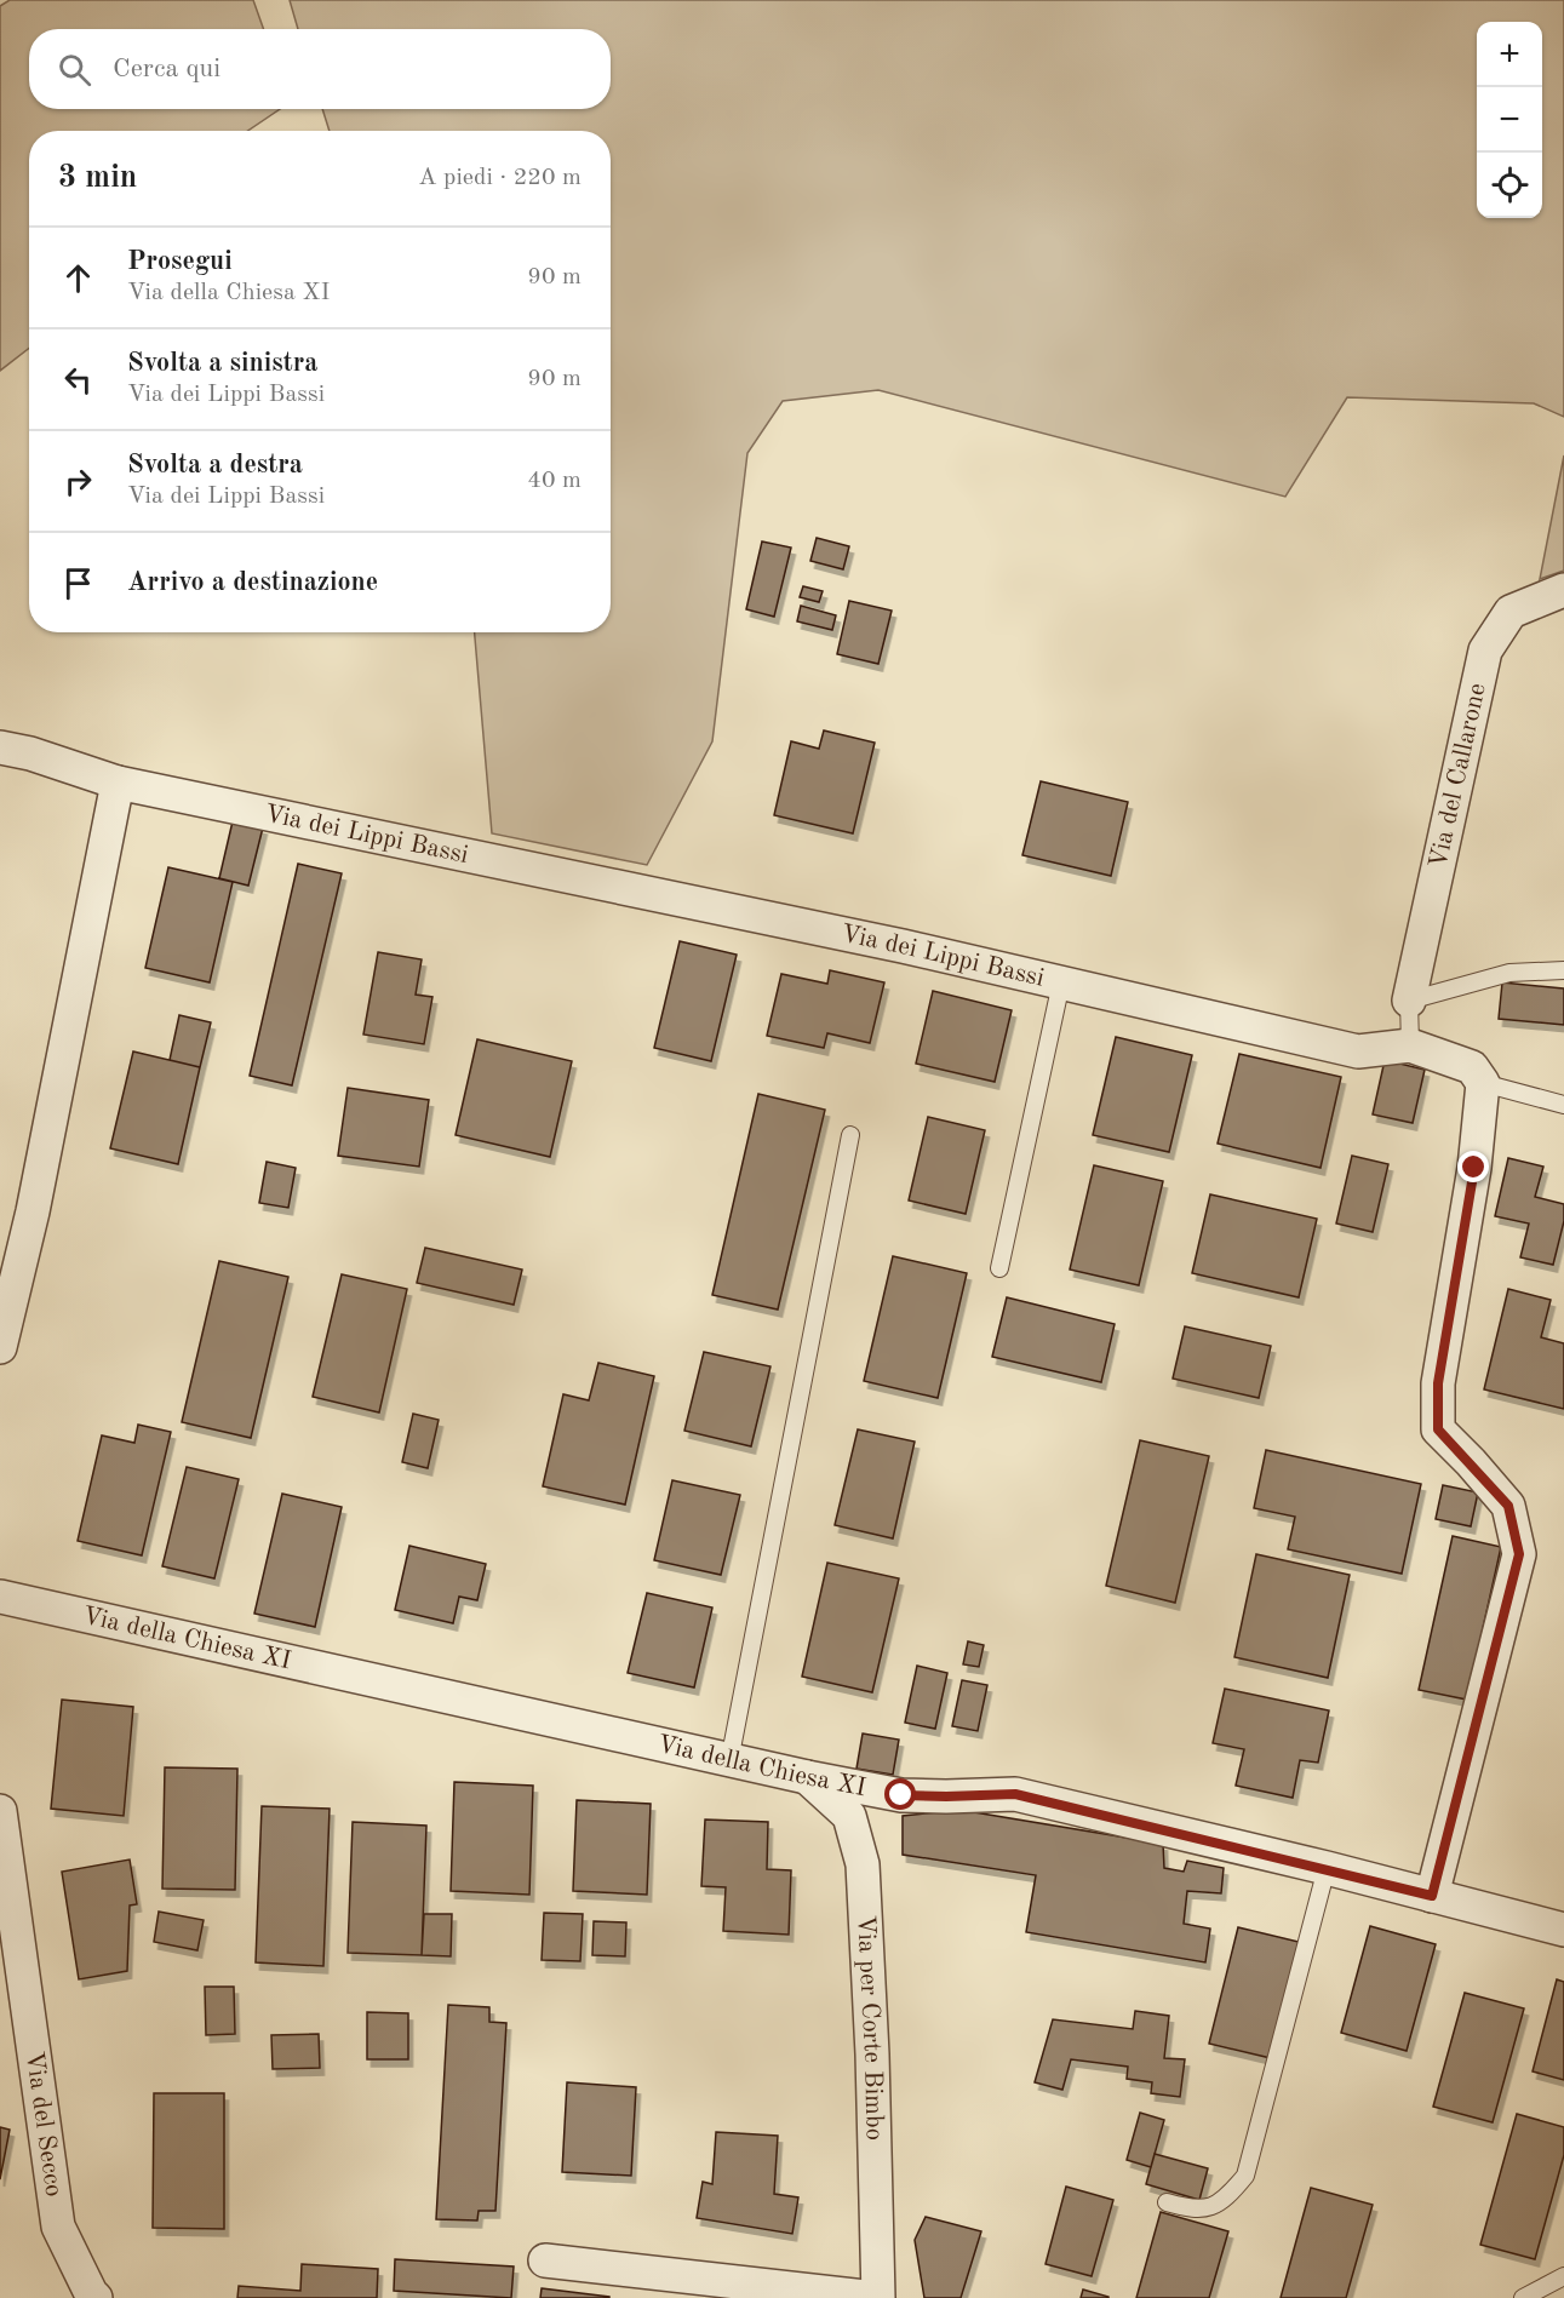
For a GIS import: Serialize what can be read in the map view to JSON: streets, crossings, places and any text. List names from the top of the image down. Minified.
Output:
{"streets":{"street":["Via del Callarone","Via dei Lippi Bassi","Via della Chiesa XI","Via per Corte Bimbo","Via del Secco"]},"crossings":[["Via della Chiesa XI","Via per Corte Bimbo"]],"page":{"map_buttons":["+","−"],"search":"Cerca qui","heading":["3 min","A piedi · 220 m"],"list":[["Prosegui","Via della Chiesa XI","90 m"],["Svolta a sinistra","Via dei Lippi Bassi","90 m"],["Svolta a destra","Via dei Lippi Bassi","40 m"],"Arrivo a destinazione"]}}
